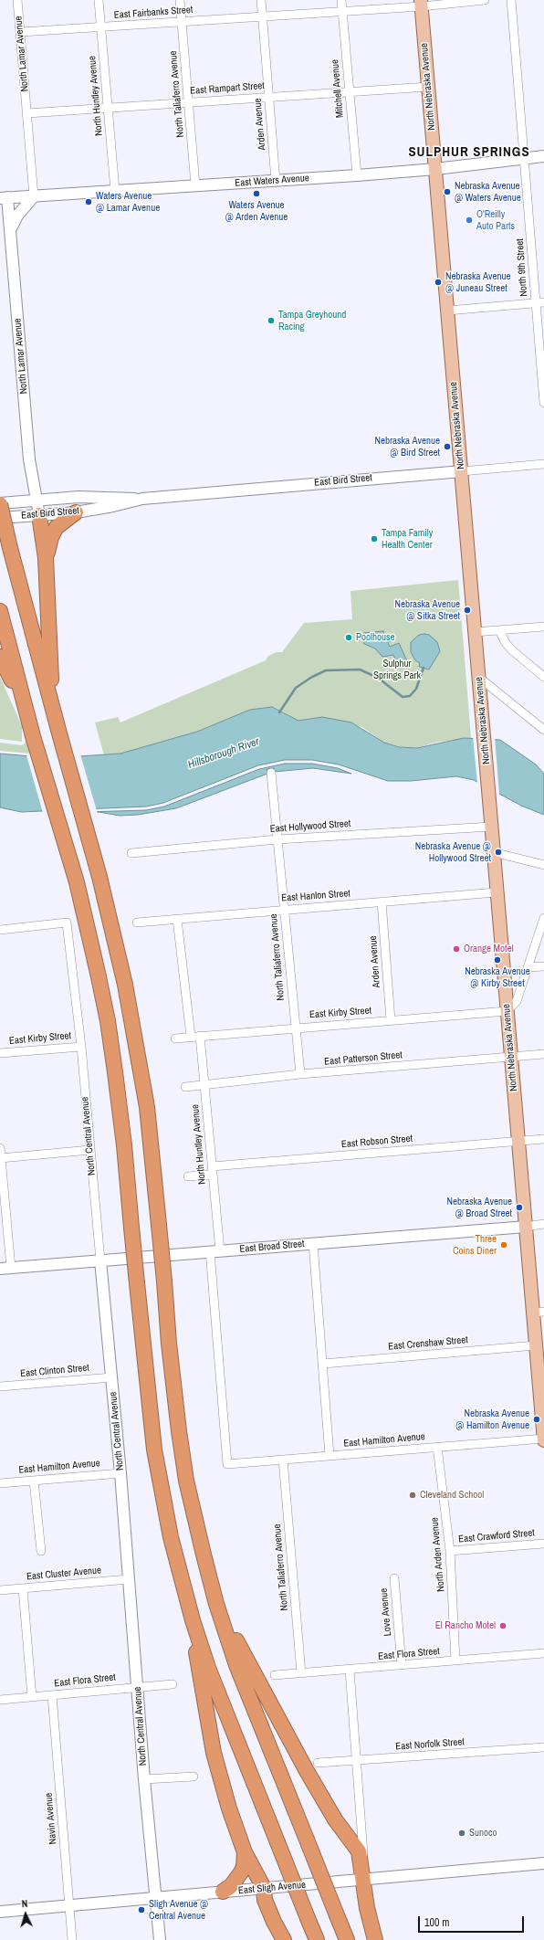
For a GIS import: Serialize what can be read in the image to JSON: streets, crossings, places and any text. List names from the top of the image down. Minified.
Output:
{"streets":{"main road":["North Nebraska Avenue"],"street":["East Fairbanks Street","North Lamar Avenue","East Rampart Street","Mitchell Avenue","North Taliaferro Avenue","North Huntley Avenue","Arden Avenue","East Waters Avenue","North 9th Street","East Bird Street","East Hollywood Street","East Hanlon Street","East Kirby Street","East Patterson Street","North Central Avenue","East Robson Street","East Broad Street","East Crenshaw Street","East Clinton Street","East Hamilton Avenue","East Crawford Street","North Arden Avenue","East Cluster Avenue","Love Avenue","East Flora Street","East Norfolk Street","Navin Avenue","East Sligh Avenue"]},"crossings":[["East Fairbanks Street","North Lamar Avenue"],["East Fairbanks Street","North Nebraska Avenue"],["East Fairbanks Street","Mitchell Avenue"],["East Fairbanks Street","North Taliaferro Avenue"],["East Fairbanks Street","North Huntley Avenue"],["East Fairbanks Street","Arden Avenue"],["North Lamar Avenue","East Rampart Street"],["North Lamar Avenue","East Waters Avenue"],["North Lamar Avenue","East Bird Street"],["North Nebraska Avenue","East Rampart Street"],["North Nebraska Avenue","East Waters Avenue"],["North Nebraska Avenue","East Bird Street"],["North Nebraska Avenue","East Hollywood Street"],["North Nebraska Avenue","East Hanlon Street"],["North Nebraska Avenue","East Kirby Street"],["North Nebraska Avenue","East Patterson Street"],["North Nebraska Avenue","East Robson Street"],["North Nebraska Avenue","East Broad Street"],["North Nebraska Avenue","East Crenshaw Street"],["North Nebraska Avenue","East Hamilton Avenue"],["East Rampart Street","Mitchell Avenue"],["East Rampart Street","North Taliaferro Avenue"],["East Rampart Street","North Huntley Avenue"],["East Rampart Street","Arden Avenue"],["Mitchell Avenue","East Waters Avenue"],["North Taliaferro Avenue","East Waters Avenue"],["North Taliaferro Avenue","East Hollywood Street"],["North Taliaferro Avenue","East Hanlon Street"],["North Taliaferro Avenue","East Kirby Street"],["North Taliaferro Avenue","East Patterson Street"],["North Taliaferro Avenue","East Hamilton Avenue"],["North Taliaferro Avenue","East Flora Street"],["North Huntley Avenue","East Waters Avenue"],["North Huntley Avenue","East Kirby Street"],["North Huntley Avenue","East Patterson Street"],["North Huntley Avenue","East Robson Street"],["North Huntley Avenue","East Broad Street"],["North Huntley Avenue","East Hamilton Avenue"],["Arden Avenue","East Waters Avenue"],["Arden Avenue","East Hanlon Street"],["Arden Avenue","East Kirby Street"],["East Waters Avenue","North 9th Street"],["East Kirby Street","North Central Avenue"],["North Central Avenue","East Broad Street"],["North Central Avenue","East Clinton Street"],["North Central Avenue","East Hamilton Avenue"],["North Central Avenue","East Cluster Avenue"],["North Central Avenue","East Flora Street"],["North Central Avenue","East Sligh Avenue"],["East Hamilton Avenue","North Arden Avenue"],["East Crawford Street","North Arden Avenue"],["North Arden Avenue","East Flora Street"],["Love Avenue","East Flora Street"],["East Flora Street","Navin Avenue"],["Navin Avenue","East Sligh Avenue"]],"districts":["SULPHUR SPRINGS"],"water":["Hillsborough River"],"parks":["Sulphur Springs Park"],"places":["Nebraska Avenue @ Waters Avenue","Waters Avenue @ Arden Avenue","Waters Avenue @ Lamar Avenue","O'Reilly Auto Parts","Nebraska Avenue @ Juneau Street","Tampa Greyhound Racing","Nebraska Avenue @ Bird Street","Tampa Family Health Center","Nebraska Avenue @ Sitka Street","Poolhouse","Nebraska Avenue @ Hollywood Street","Orange Motel","Nebraska Avenue @ Kirby Street","Nebraska Avenue @ Broad Street","Three Coins Diner","Nebraska Avenue @ Hamilton Avenue","Cleveland School","El Rancho Motel","Sunoco","Sligh Avenue @ Central Avenue"],"scale_bar":"100 m","north":"top"}
